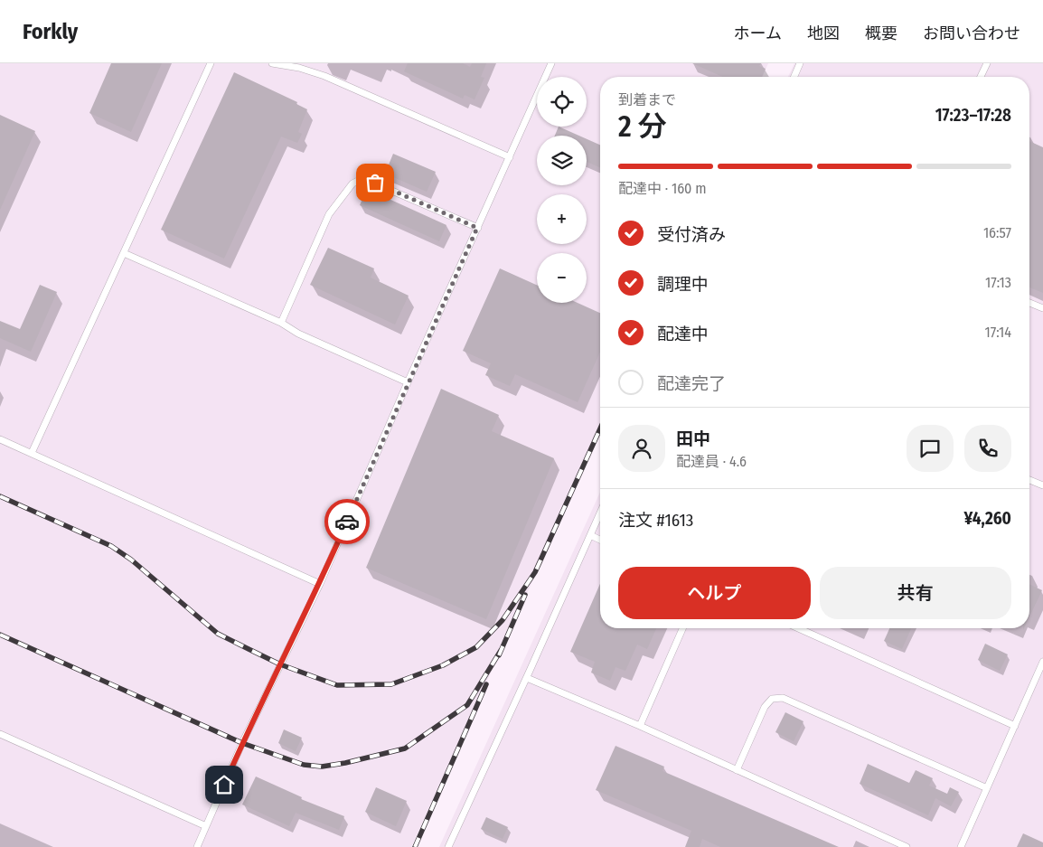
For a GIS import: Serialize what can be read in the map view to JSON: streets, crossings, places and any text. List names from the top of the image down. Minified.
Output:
{"page":{"header":"Forkly","nav":["ホーム","地図","概要","お問い合わせ"],"map_buttons":["+","−"],"heading":["2 分","到着まで","17:23–17:28"],"panel":["田中","配達員 · 4.6","注文 #1613","¥4,260"],"bar":"配達中 · 160 m","list":[["受付済み","16:57"],["調理中","17:13"],["配達中","17:14"],"配達完了"],"buttons":["ヘルプ","共有"]}}
